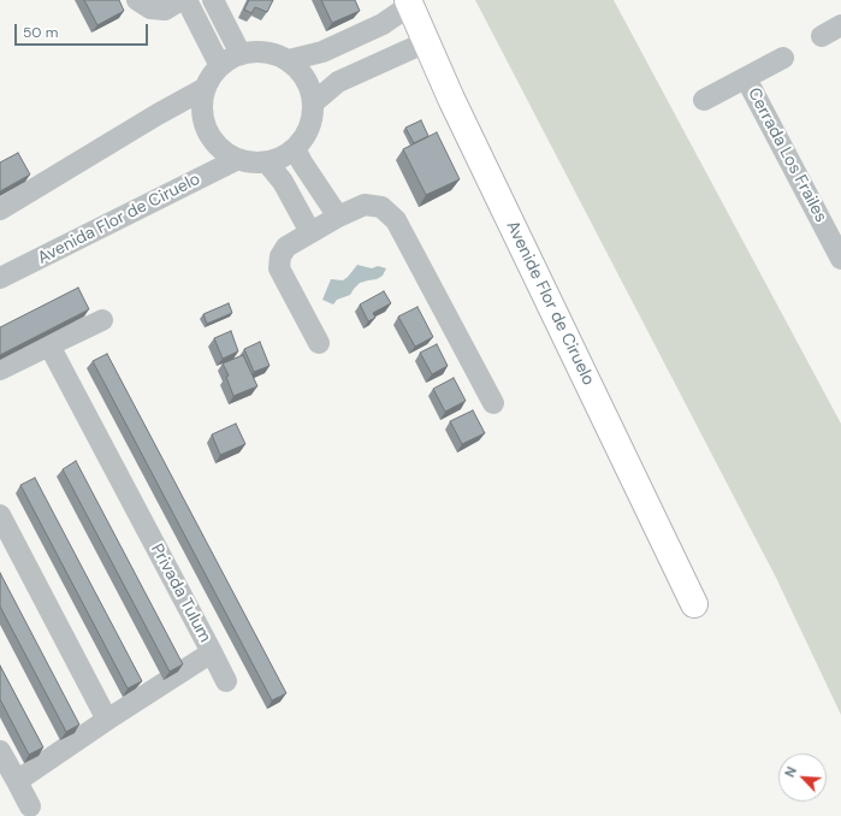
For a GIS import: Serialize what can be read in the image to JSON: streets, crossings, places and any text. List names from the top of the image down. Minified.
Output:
{"streets":{"main road":["Avenide Flor de Ciruelo"],"street":["Cerrada Los Frailes","Avenida Flor de Ciruelo","Privada Tulum"]},"scale_bar":"50 m","north":"top left"}
